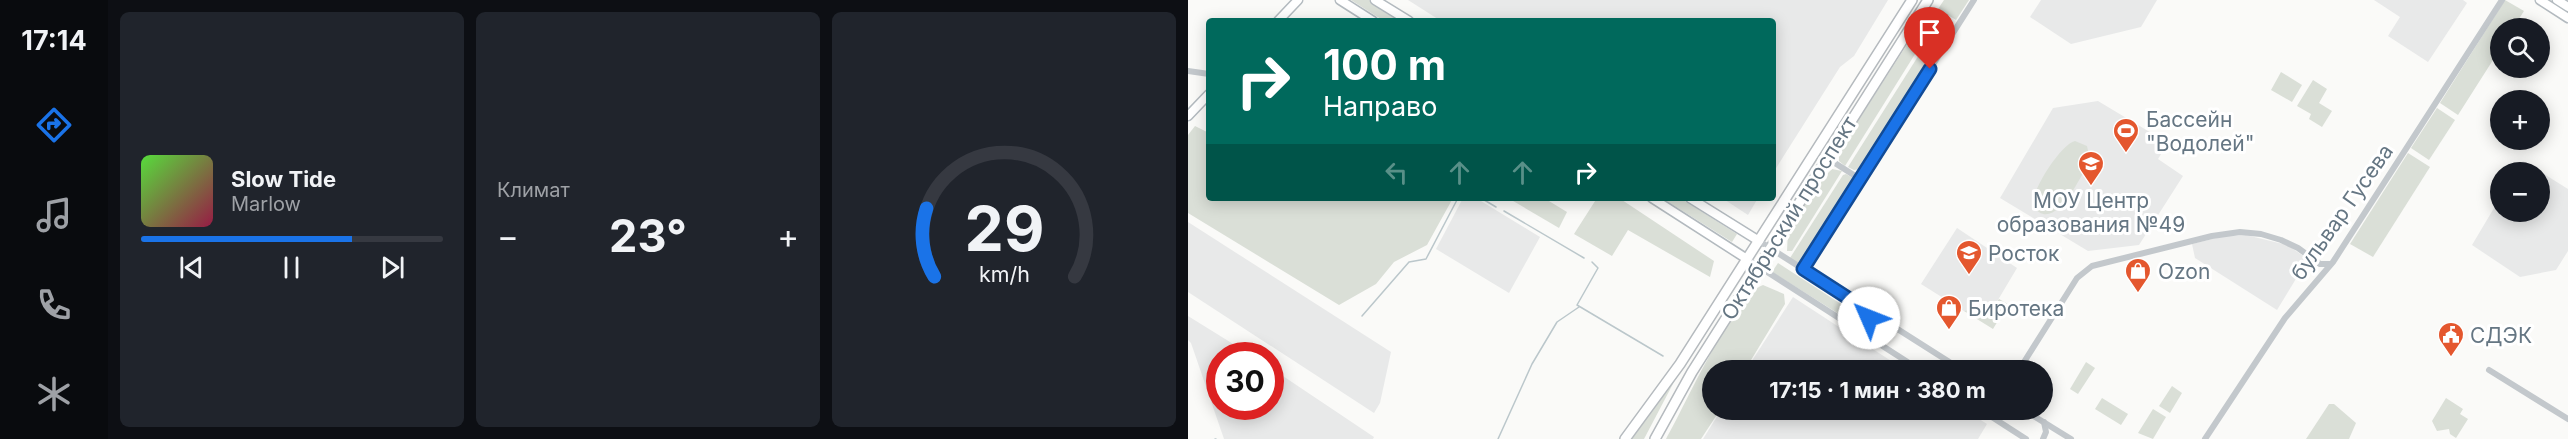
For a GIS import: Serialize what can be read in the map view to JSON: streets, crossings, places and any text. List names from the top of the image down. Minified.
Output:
{"streets":{"main road":["Октябрьский проспект"],"street":["бульвар Гусева"]},"places":{"sports":["Бассейн \"Водолей\""],"school or university":["МОУ Центр образования №49","Росток"],"shop":["Ozon","Биротека"],"public building":["СДЭК"]},"page":{"tabs":"17:14","tile":"Климат","map_buttons":["+","−"],"turn":["100 m","Направо"],"song":["Slow Tide","Marlow"],"heat":["−","23°","+"],"limit":"30","trip":"17:15 · 1 мин · 380 m","gauge":["29","km/h"]}}
